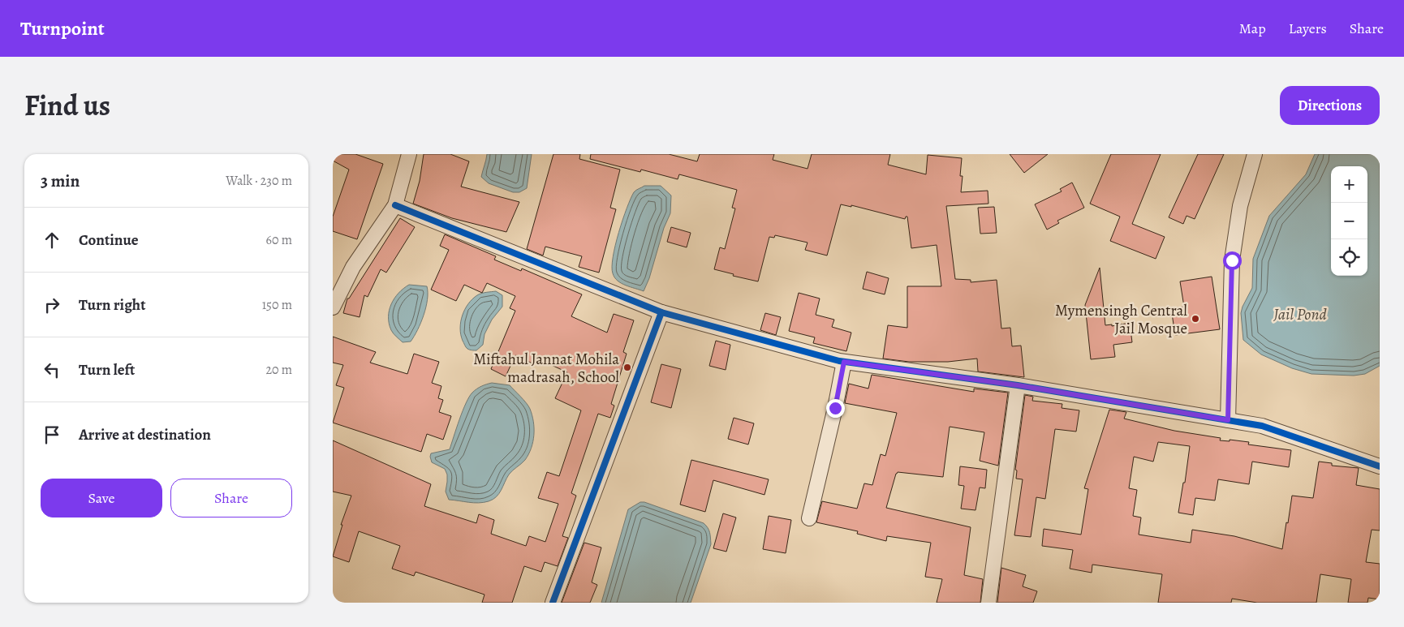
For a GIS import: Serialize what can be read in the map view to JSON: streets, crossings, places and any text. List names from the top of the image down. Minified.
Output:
{"water":["Jail Pond"],"places":["Mymensingh Central Jail Mosque","Miftahul Jannat Mohila madrasah, School"],"page":{"header":"Turnpoint","nav":["Map","Layers","Share"],"title":"Find us","buttons":["Directions",["Save","Share"]],"heading":["3 min","Walk · 230 m"],"map_buttons":["+","−"],"list":[["Continue","60 m"],["Turn right","150 m"],["Turn left","20 m"],"Arrive at destination"]}}
